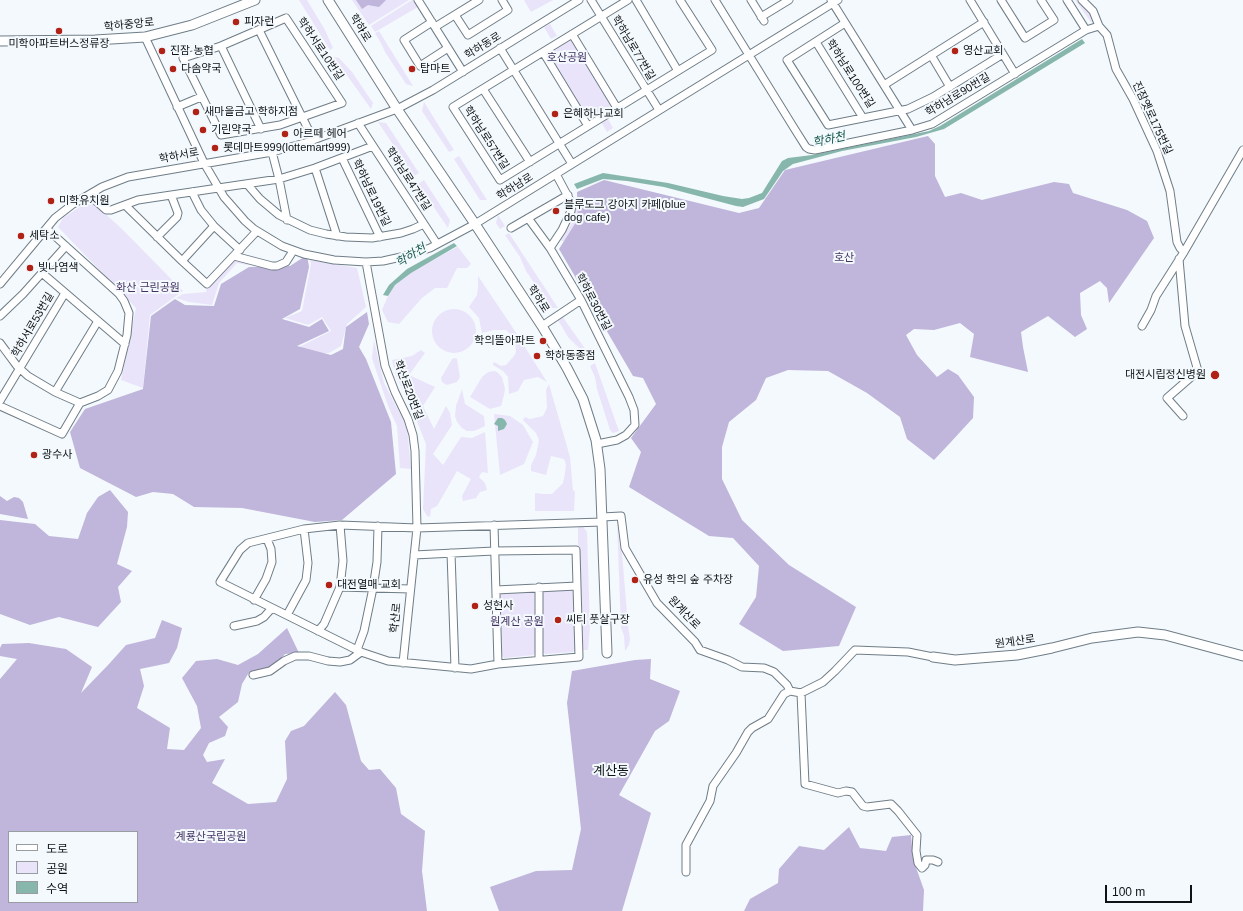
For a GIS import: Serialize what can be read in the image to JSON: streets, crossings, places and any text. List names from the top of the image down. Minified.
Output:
{"streets":{"street":["학하중앙로","학하로","학하동로","학하남로77번길","학하서로10번길","학하남로100번길","학하남로90번길","진잠옛로175번길","학하남로57번길","학하서로","학하남로47번길","학하남로","학하남로19번길","학하로30번길","학하서로53번길","학산로20번길","원계산로","학산로"]},"crossings":[["학하중앙로","학하남로"],["학하로","학하동로"],["학하로","학하서로"],["학하로","학하남로"],["학하로","학하로30번길"],["학하로","원계산로"],["학하동로","학하서로"],["학하남로77번길","학하남로57번길"],["학하남로77번길","학하남로"],["학하남로100번길","학하남로90번길"],["학하남로100번길","학하남로"],["학하남로90번길","진잠옛로175번길"],["학하남로90번길","학하남로"],["학하서로","학하남로47번길"],["학하서로","학하남로"],["학하서로","학하남로19번길"],["학하남로47번길","학하남로19번길"],["학하남로","학하남로19번길"],["학하남로","학산로20번길"],["학산로20번길","학산로"]],"districts":["계산동"],"water":["학하천"],"parks":["호산공원","호산","화산 근린공원","원계산 공원","계룡산국립공원"],"places":["피자런","미학아파트버스정류장","진잠 농협","영산교회","다솜약국","탑마트","새마을금고 학하지점","은혜하나교회","기린약국","아르떼 헤어","롯데마트999(lottemart999)","미학유치원","블루도그 강아지 카페(blue dog cafe)","세탁소","빛나염색","학의뜰아파트","학하동종점","대전시립정신병원","광수사","유성 학의 숲 주차장","대전열매 교회","성현사","씨티 풋살구장"],"legend":["도로","공원","수역"],"scale_bar":"100 m"}
